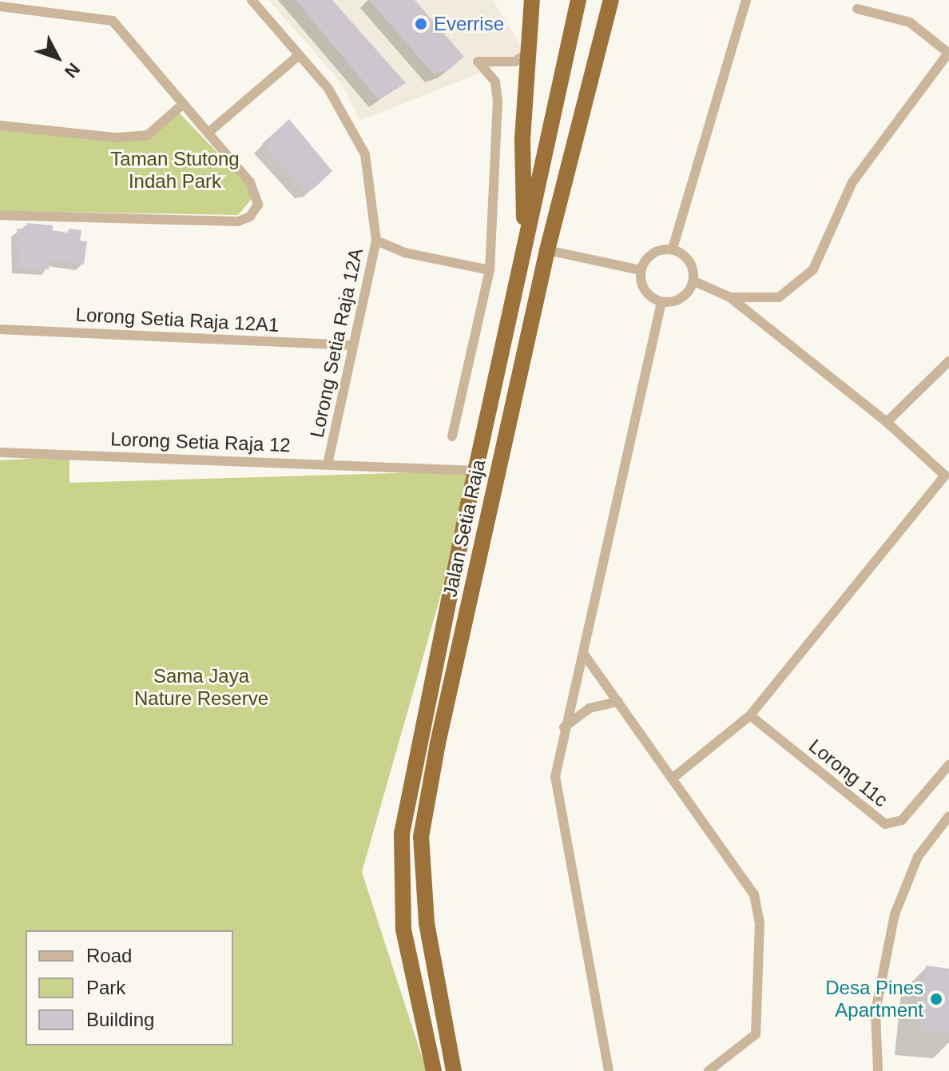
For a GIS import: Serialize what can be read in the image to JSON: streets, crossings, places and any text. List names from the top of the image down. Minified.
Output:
{"streets":{"highway":["Jalan Setia Raja"],"street":["Lorong Setia Raja 12A1","Lorong Setia Raja 12A","Lorong Setia Raja 12","Lorong 11c"]},"crossings":[["Lorong Setia Raja 12A1","Lorong Setia Raja 12A"],["Lorong Setia Raja 12A","Lorong Setia Raja 12"],["Lorong Setia Raja 12","Jalan Setia Raja"]],"parks":["Taman Stutong Indah Park","Sama Jaya Nature Reserve"],"places":["Everrise","Desa Pines Apartment"],"legend":["Road","Park","Building"],"north":"bottom right"}
